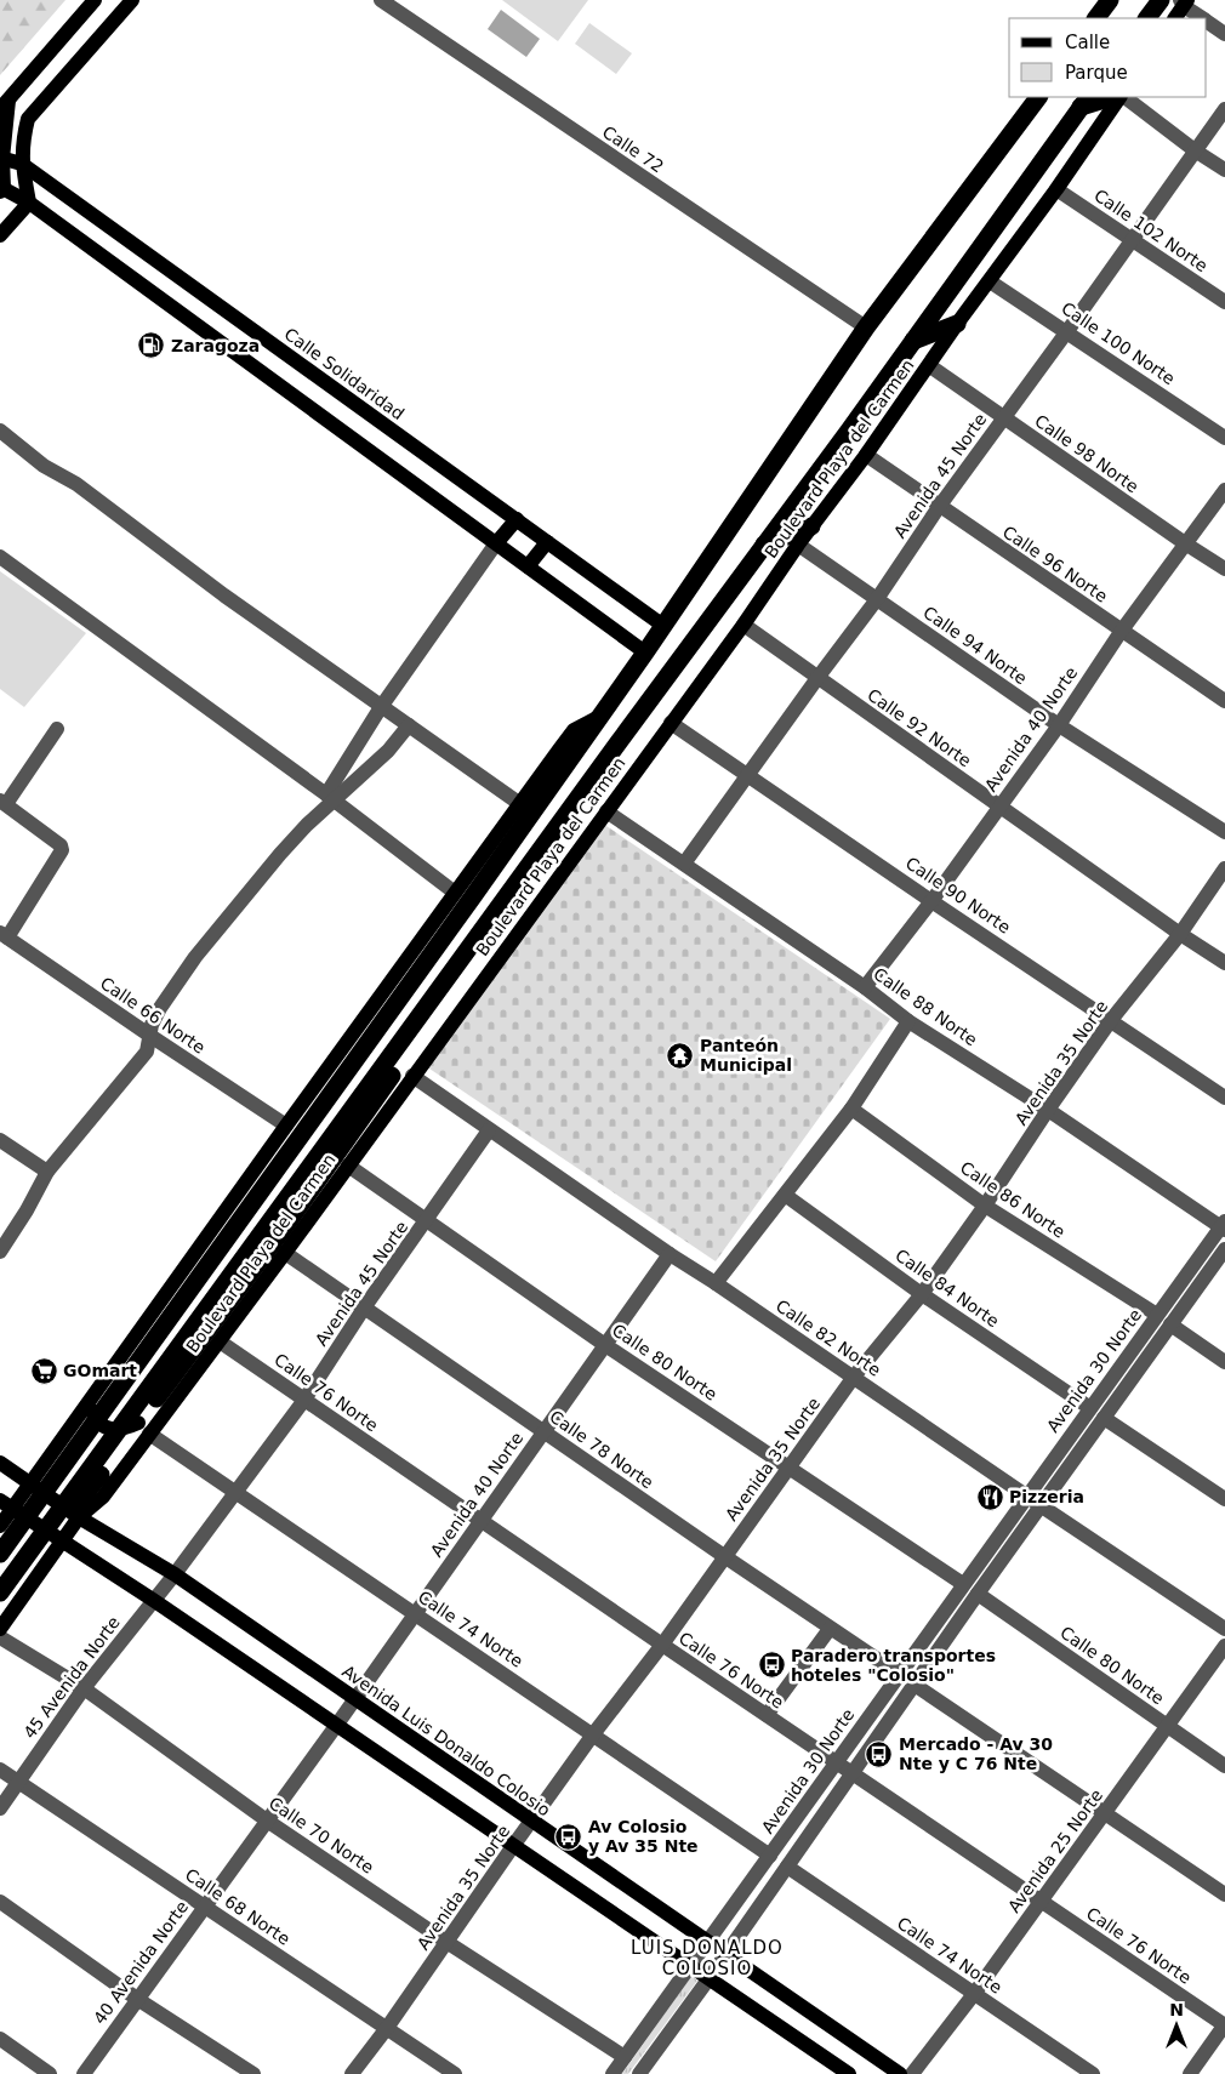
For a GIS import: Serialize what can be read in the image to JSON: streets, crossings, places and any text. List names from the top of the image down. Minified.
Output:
{"streets":{"main road":["Calle Solidaridad","Boulevard Playa del Carmen","Avenida Luis Donaldo Colosio"],"street":["Calle 72","Calle 102 Norte","Calle 100 Norte","Calle 98 Norte","Avenida 45 Norte","Calle 96 Norte","Calle 94 Norte","Calle 92 Norte","Avenida 40 Norte","Calle 90 Norte","Calle 88 Norte","Calle 66 Norte","Avenida 35 Norte","Calle 86 Norte","Calle 84 Norte","Calle 82 Norte","Calle 80 Norte","Avenida 30 Norte","Calle 76 Norte","Calle 78 Norte","Calle 74 Norte","45 Avenida Norte","Calle 70 Norte","Avenida 25 Norte","Calle 68 Norte","40 Avenida Norte"]},"crossings":[["Calle 102 Norte","Boulevard Playa del Carmen"],["Calle 102 Norte","Avenida 45 Norte"],["Calle 100 Norte","Boulevard Playa del Carmen"],["Calle 100 Norte","Avenida 45 Norte"],["Calle 98 Norte","Boulevard Playa del Carmen"],["Calle 98 Norte","Avenida 45 Norte"],["Calle 98 Norte","Avenida 40 Norte"],["Boulevard Playa del Carmen","Calle 96 Norte"],["Boulevard Playa del Carmen","Calle 94 Norte"],["Boulevard Playa del Carmen","Calle 92 Norte"],["Boulevard Playa del Carmen","Calle 90 Norte"],["Boulevard Playa del Carmen","Calle 88 Norte"],["Boulevard Playa del Carmen","Calle 82 Norte"],["Boulevard Playa del Carmen","Calle 80 Norte"],["Boulevard Playa del Carmen","Calle 76 Norte"],["Boulevard Playa del Carmen","Calle 78 Norte"],["Boulevard Playa del Carmen","Calle 74 Norte"],["Avenida 45 Norte","Calle 96 Norte"],["Avenida 45 Norte","Calle 94 Norte"],["Avenida 45 Norte","Calle 92 Norte"],["Avenida 45 Norte","Calle 90 Norte"],["Avenida 45 Norte","Calle 88 Norte"],["Avenida 45 Norte","Calle 82 Norte"],["Avenida 45 Norte","Calle 80 Norte"],["Avenida 45 Norte","Calle 76 Norte"],["Avenida 45 Norte","Calle 78 Norte"],["Avenida 45 Norte","Calle 74 Norte"],["Avenida 45 Norte","45 Avenida Norte"],["Avenida 45 Norte","Avenida Luis Donaldo Colosio"],["Calle 96 Norte","Avenida 40 Norte"],["Calle 94 Norte","Avenida 40 Norte"],["Calle 92 Norte","Avenida 40 Norte"],["Calle 92 Norte","Avenida 35 Norte"],["Avenida 40 Norte","Calle 90 Norte"],["Avenida 40 Norte","Calle 88 Norte"],["Avenida 40 Norte","Calle 82 Norte"],["Avenida 40 Norte","Calle 80 Norte"],["Avenida 40 Norte","Calle 76 Norte"],["Avenida 40 Norte","Calle 78 Norte"],["Avenida 40 Norte","Calle 74 Norte"],["Avenida 40 Norte","Avenida Luis Donaldo Colosio"],["Avenida 40 Norte","40 Avenida Norte"],["Calle 90 Norte","Avenida 35 Norte"],["Calle 88 Norte","Avenida 35 Norte"],["Calle 88 Norte","Avenida 30 Norte"],["Avenida 35 Norte","Calle 86 Norte"],["Avenida 35 Norte","Calle 84 Norte"],["Avenida 35 Norte","Calle 82 Norte"],["Avenida 35 Norte","Calle 80 Norte"],["Avenida 35 Norte","Calle 76 Norte"],["Avenida 35 Norte","Calle 78 Norte"],["Avenida 35 Norte","Calle 74 Norte"],["Avenida 35 Norte","Avenida Luis Donaldo Colosio"],["Avenida 35 Norte","Calle 70 Norte"],["Avenida 35 Norte","Calle 68 Norte"],["Calle 86 Norte","Avenida 30 Norte"],["Calle 84 Norte","Avenida 30 Norte"],["Calle 82 Norte","Avenida 30 Norte"],["Calle 80 Norte","Avenida 30 Norte"],["Calle 80 Norte","Avenida 25 Norte"],["Avenida 30 Norte","Calle 76 Norte"],["Avenida 30 Norte","Calle 78 Norte"],["Avenida 30 Norte","Calle 74 Norte"],["Avenida 30 Norte","Avenida Luis Donaldo Colosio"],["Avenida 30 Norte","Calle 70 Norte"],["Calle 76 Norte","Avenida 25 Norte"],["Calle 74 Norte","Avenida 25 Norte"],["45 Avenida Norte","Calle 70 Norte"],["45 Avenida Norte","Calle 68 Norte"],["Calle 70 Norte","40 Avenida Norte"],["Calle 68 Norte","40 Avenida Norte"]],"districts":["LUIS DONALDO COLOSIO"],"places":{"fuel station":["Zaragoza"],"temple":["Panteón Municipal"],"supermarket":["GOmart"],"restaurant":["Pizzeria"],"bus stop":["Paradero transportes hoteles \"Colosio\"","Mercado - Av 30 Nte y C 76 Nte","Av Colosio y Av 35 Nte"]},"legend":["Calle","Parque"],"north":"top"}
